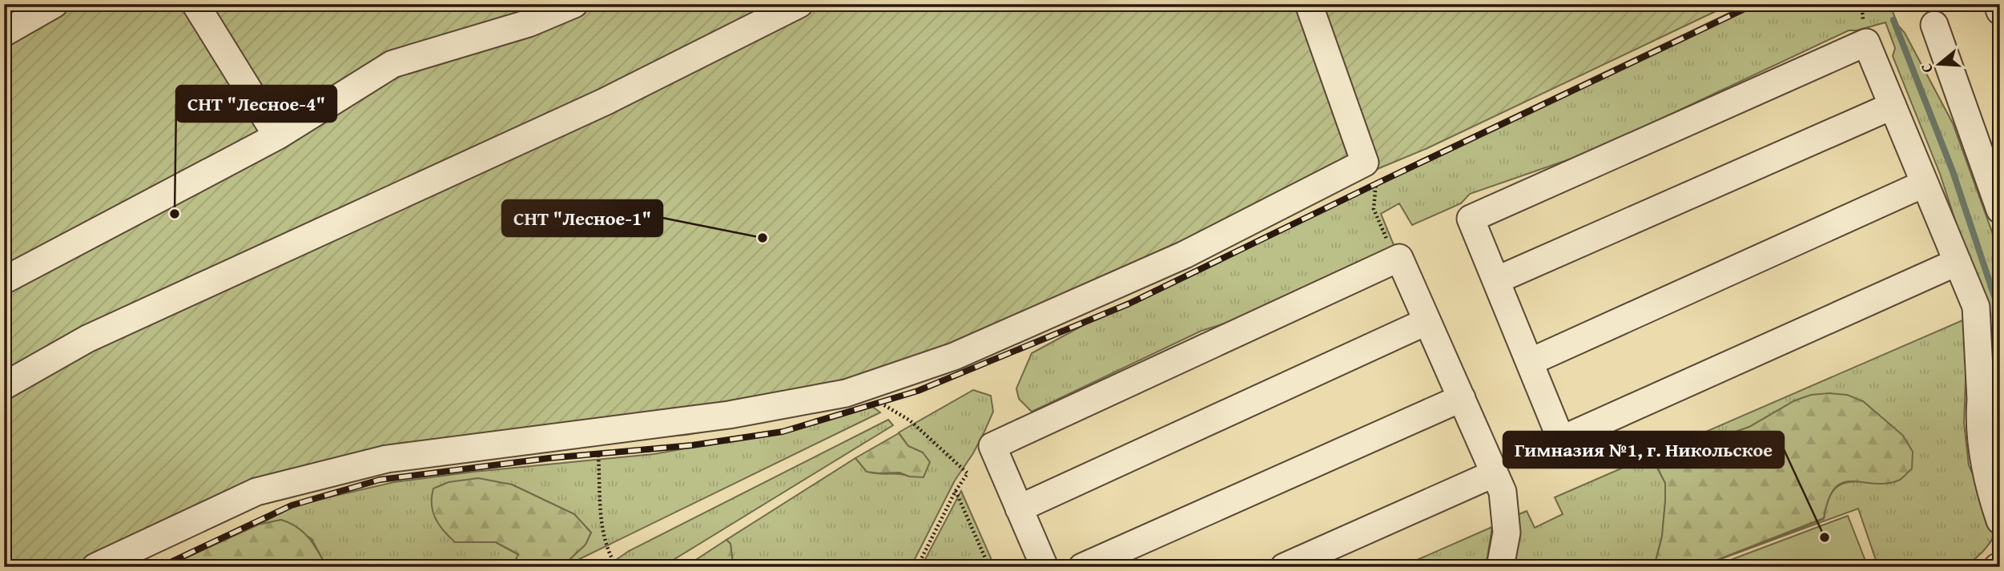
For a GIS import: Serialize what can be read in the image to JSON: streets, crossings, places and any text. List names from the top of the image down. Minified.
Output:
{"places":["СНТ \"Лесное-4\"","СНТ \"Лесное-1\"","Гимназия №1, г. Никольское"],"north":"left"}
